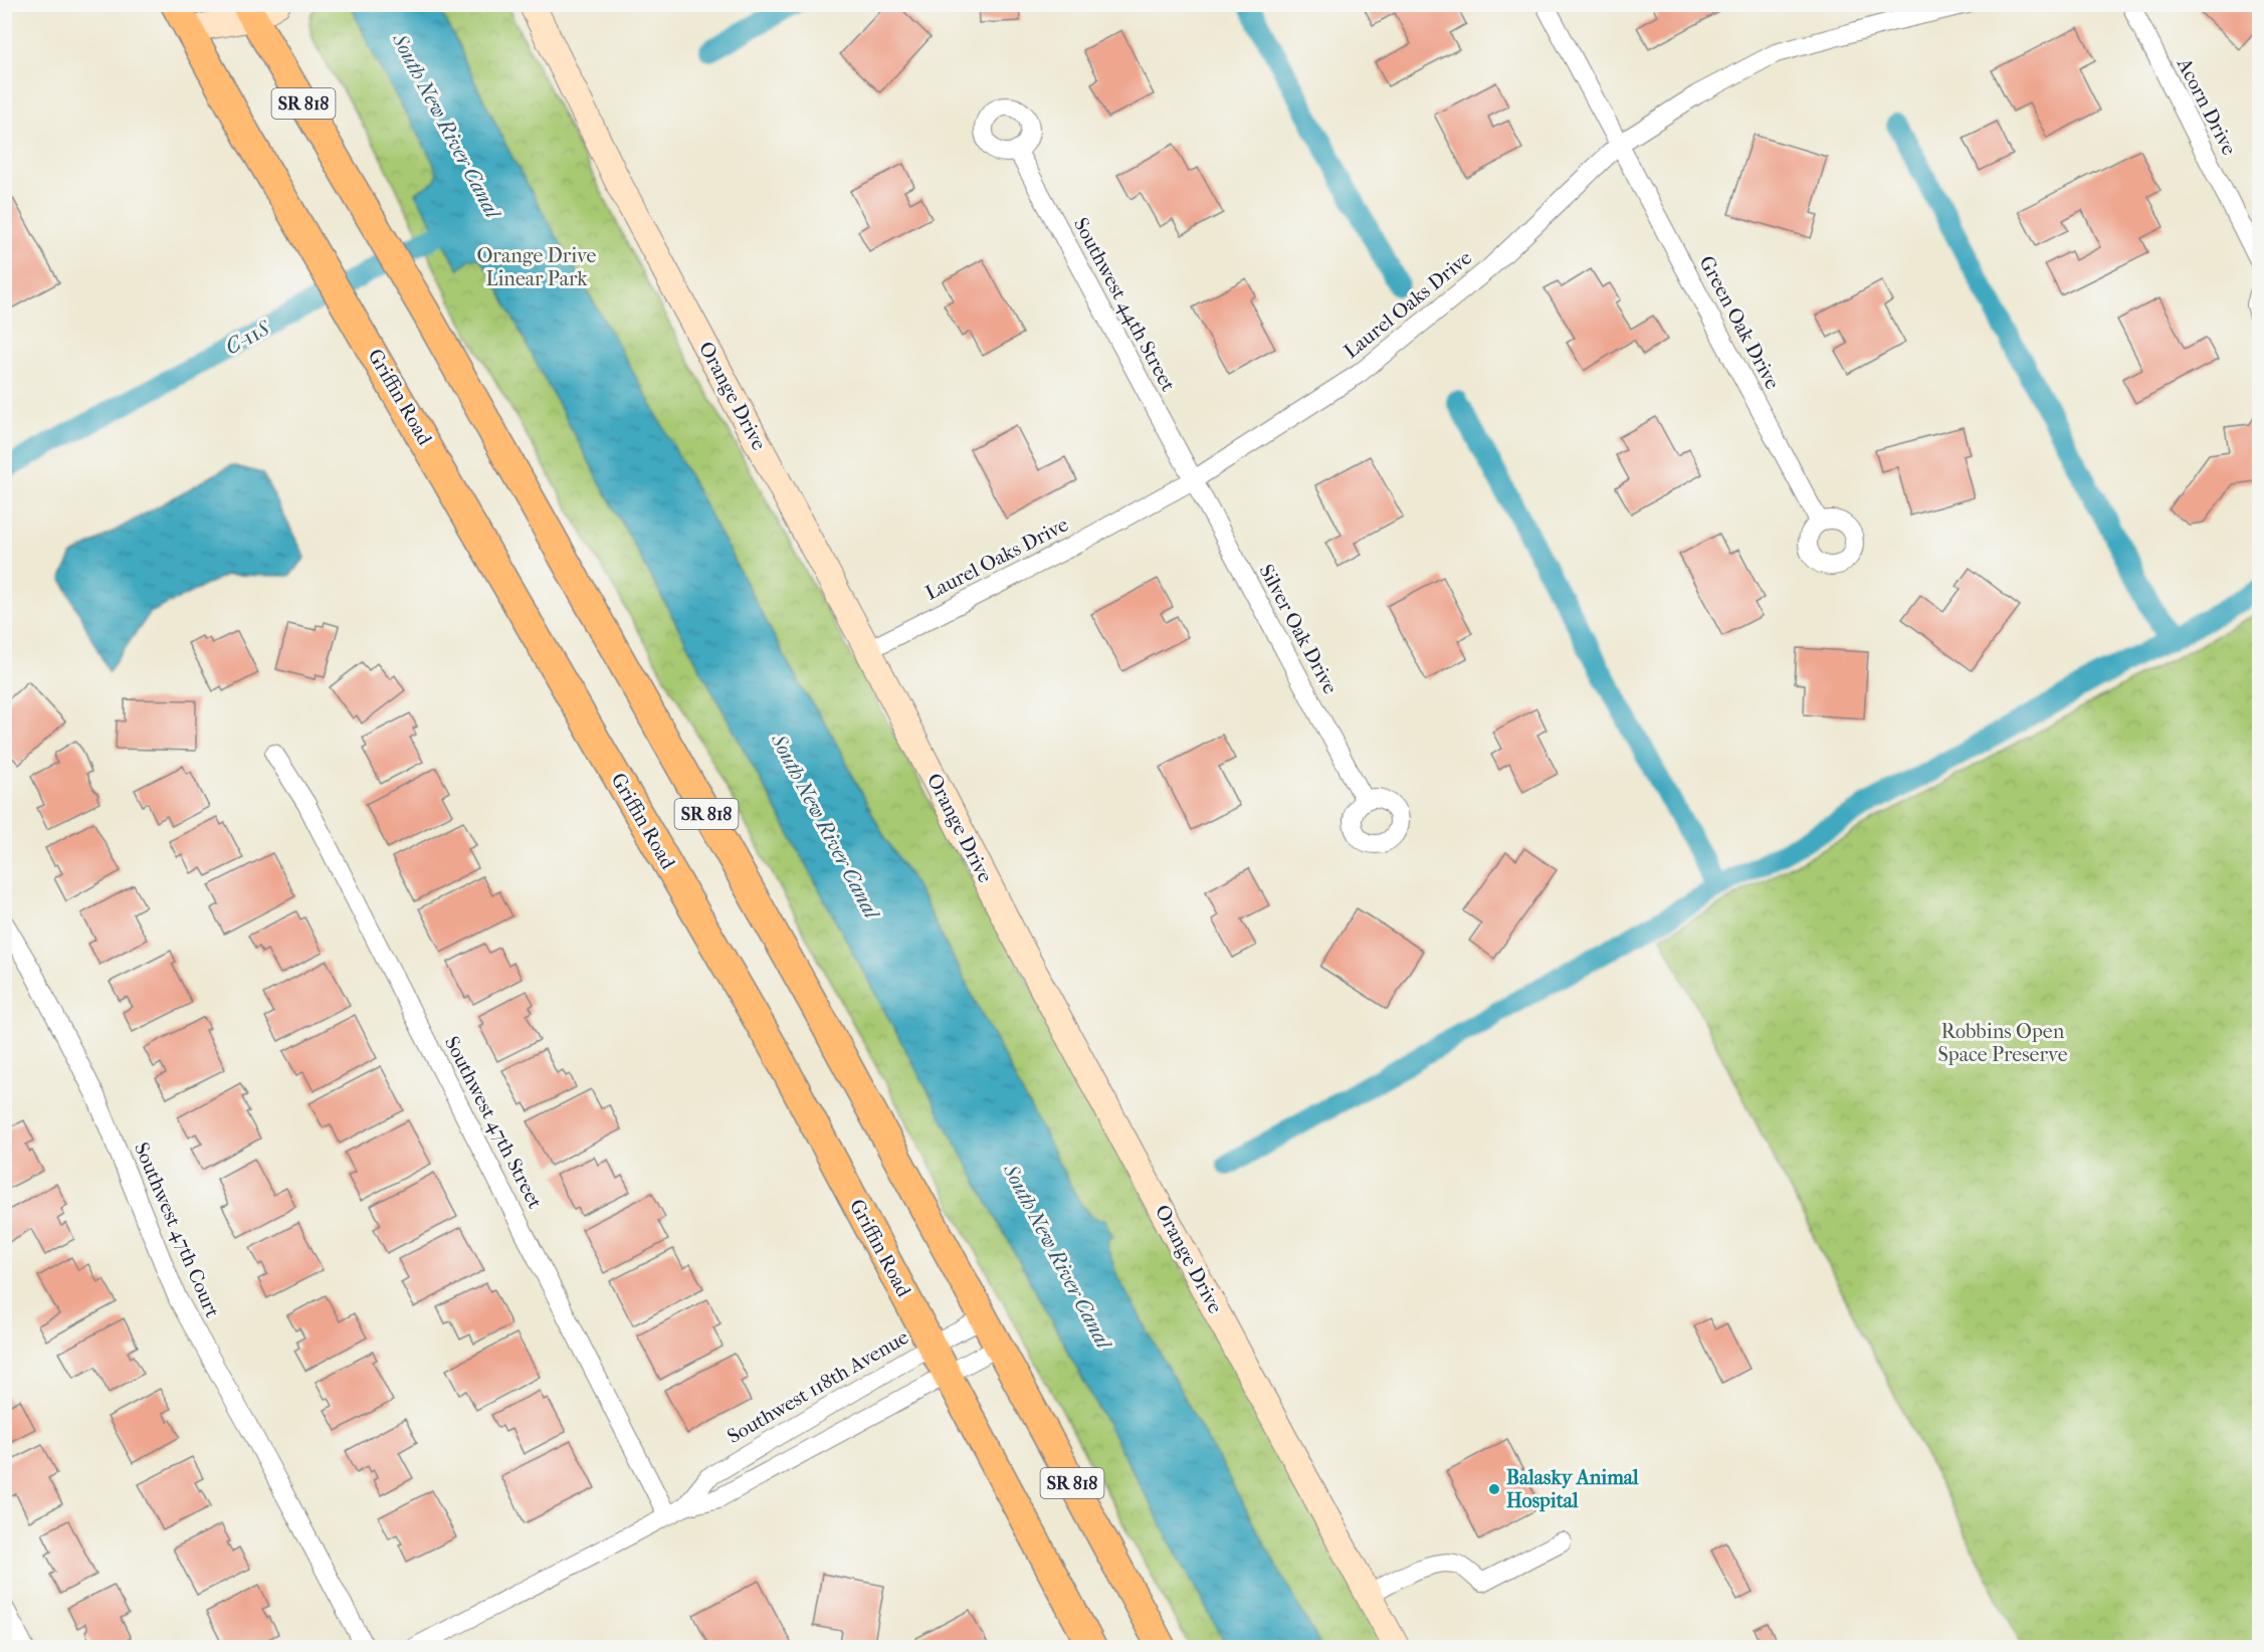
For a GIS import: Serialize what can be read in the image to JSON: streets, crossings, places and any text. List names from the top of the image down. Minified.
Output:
{"streets":{"main road":["SR 818","Griffin Road"],"street":["Acorn Drive","Southwest 44th Street","Laurel Oaks Drive","Green Oak Drive","Orange Drive","Silver Oak Drive","Southwest 47th Street","Southwest 47th Court","Southwest 118th Avenue"]},"crossings":[["SR 818","Southwest 118th Avenue"],["Southwest 44th Street","Laurel Oaks Drive"],["Southwest 44th Street","Silver Oak Drive"],["Laurel Oaks Drive","Green Oak Drive"],["Laurel Oaks Drive","Orange Drive"],["Laurel Oaks Drive","Silver Oak Drive"],["Griffin Road","Southwest 118th Avenue"],["Southwest 47th Street","Southwest 118th Avenue"]],"water":["South New River Canal","C-11S"],"parks":["Orange Drive Linear Park","Robbins Open Space Preserve"],"places":["Balasky Animal Hospital"]}
